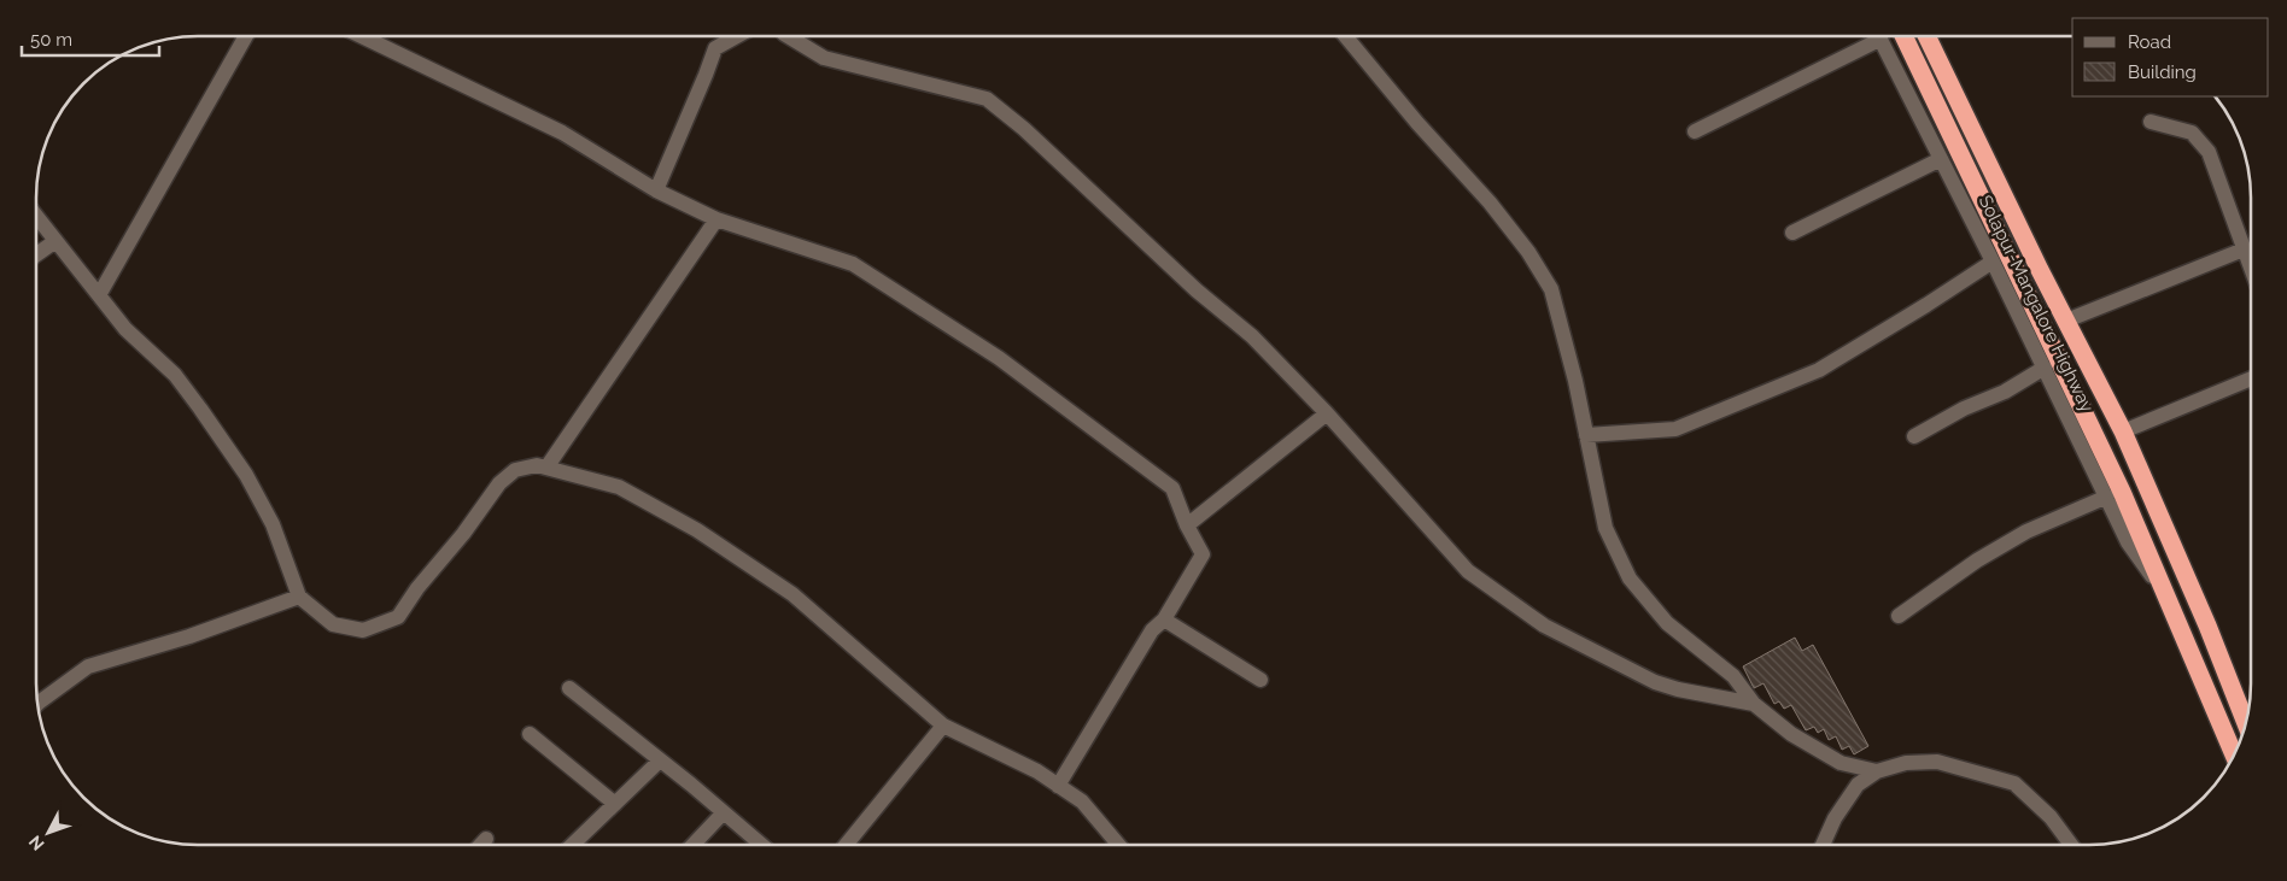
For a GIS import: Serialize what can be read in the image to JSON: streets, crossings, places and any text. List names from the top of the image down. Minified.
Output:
{"streets":{"street":["Solapur-Mangalore Highway"]},"legend":["Road","Building"],"scale_bar":"50 m","north":"bottom left"}
